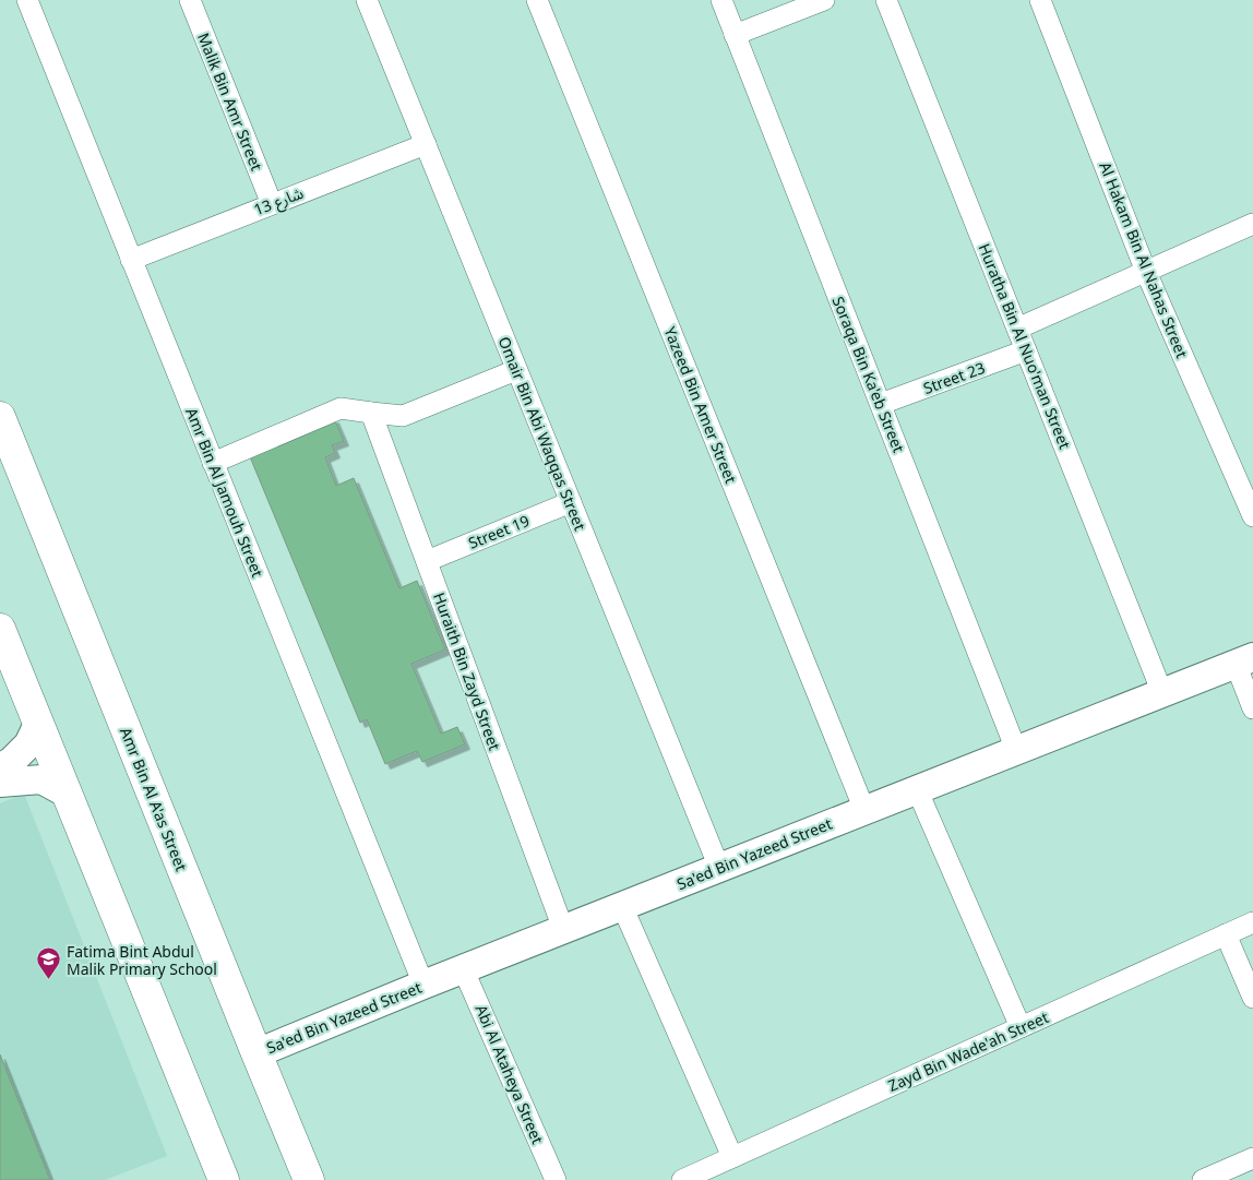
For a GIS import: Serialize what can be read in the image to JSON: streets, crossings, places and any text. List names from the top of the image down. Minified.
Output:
{"streets":{"main road":["Amr Bin Al A'as Street"],"street":["Malik Bin Amr Street","شارع 13","Al Hakam Bin Al Nahas Street","Huratha Bin Al Nuo'man Street","Soraqa Bin Ka'eb Street","Street 23","Yazeed Bin Amer Street","Omair Bin Abi Waqqas Street","Amr Bin Al Jamouh Street","Street 19","Huraith Bin Zayd Street","Sa'ed Bin Yazeed Street","Zayd Bin Wade'ah Street","Abi Al Ataheya Street"]},"crossings":[["Malik Bin Amr Street","شارع 13"],["شارع 13","Omair Bin Abi Waqqas Street"],["شارع 13","Amr Bin Al Jamouh Street"],["Huratha Bin Al Nuo'man Street","Street 23"],["Huratha Bin Al Nuo'man Street","Sa'ed Bin Yazeed Street"],["Soraqa Bin Ka'eb Street","Street 23"],["Soraqa Bin Ka'eb Street","Sa'ed Bin Yazeed Street"],["Yazeed Bin Amer Street","Sa'ed Bin Yazeed Street"],["Omair Bin Abi Waqqas Street","Street 19"],["Omair Bin Abi Waqqas Street","Sa'ed Bin Yazeed Street"],["Amr Bin Al Jamouh Street","Sa'ed Bin Yazeed Street"],["Street 19","Huraith Bin Zayd Street"],["Huraith Bin Zayd Street","Sa'ed Bin Yazeed Street"],["Amr Bin Al A'as Street","Sa'ed Bin Yazeed Street"],["Sa'ed Bin Yazeed Street","Abi Al Ataheya Street"]],"places":{"school or university":["Fatima Bint Abdul Malik Primary School"]}}
